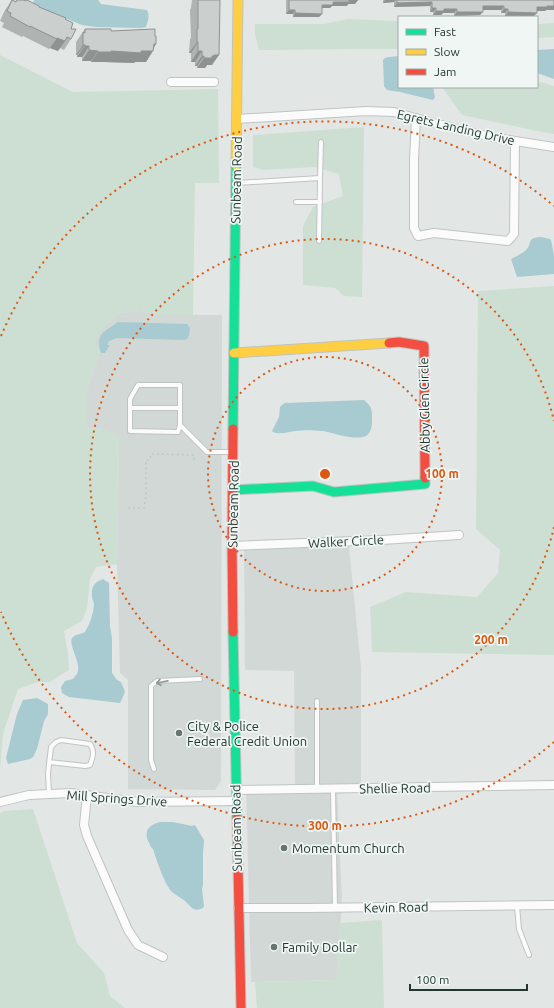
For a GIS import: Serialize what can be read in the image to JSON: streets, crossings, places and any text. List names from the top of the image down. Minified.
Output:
{"streets":{"street":["Egrets Landing Drive","Sunbeam Road","Abby Glen Circle","Walker Circle","Shellie Road","Mill Springs Drive","Kevin Road"]},"crossings":[["Egrets Landing Drive","Sunbeam Road"],["Sunbeam Road","Abby Glen Circle"],["Sunbeam Road","Walker Circle"],["Sunbeam Road","Shellie Road"],["Sunbeam Road","Mill Springs Drive"],["Sunbeam Road","Kevin Road"]],"places":["City & Police Federal Credit Union","Momentum Church","Family Dollar"],"legend":["Fast","Slow","Jam"],"scale_bar":"100 m","rings":["100 m","200 m","300 m"]}
